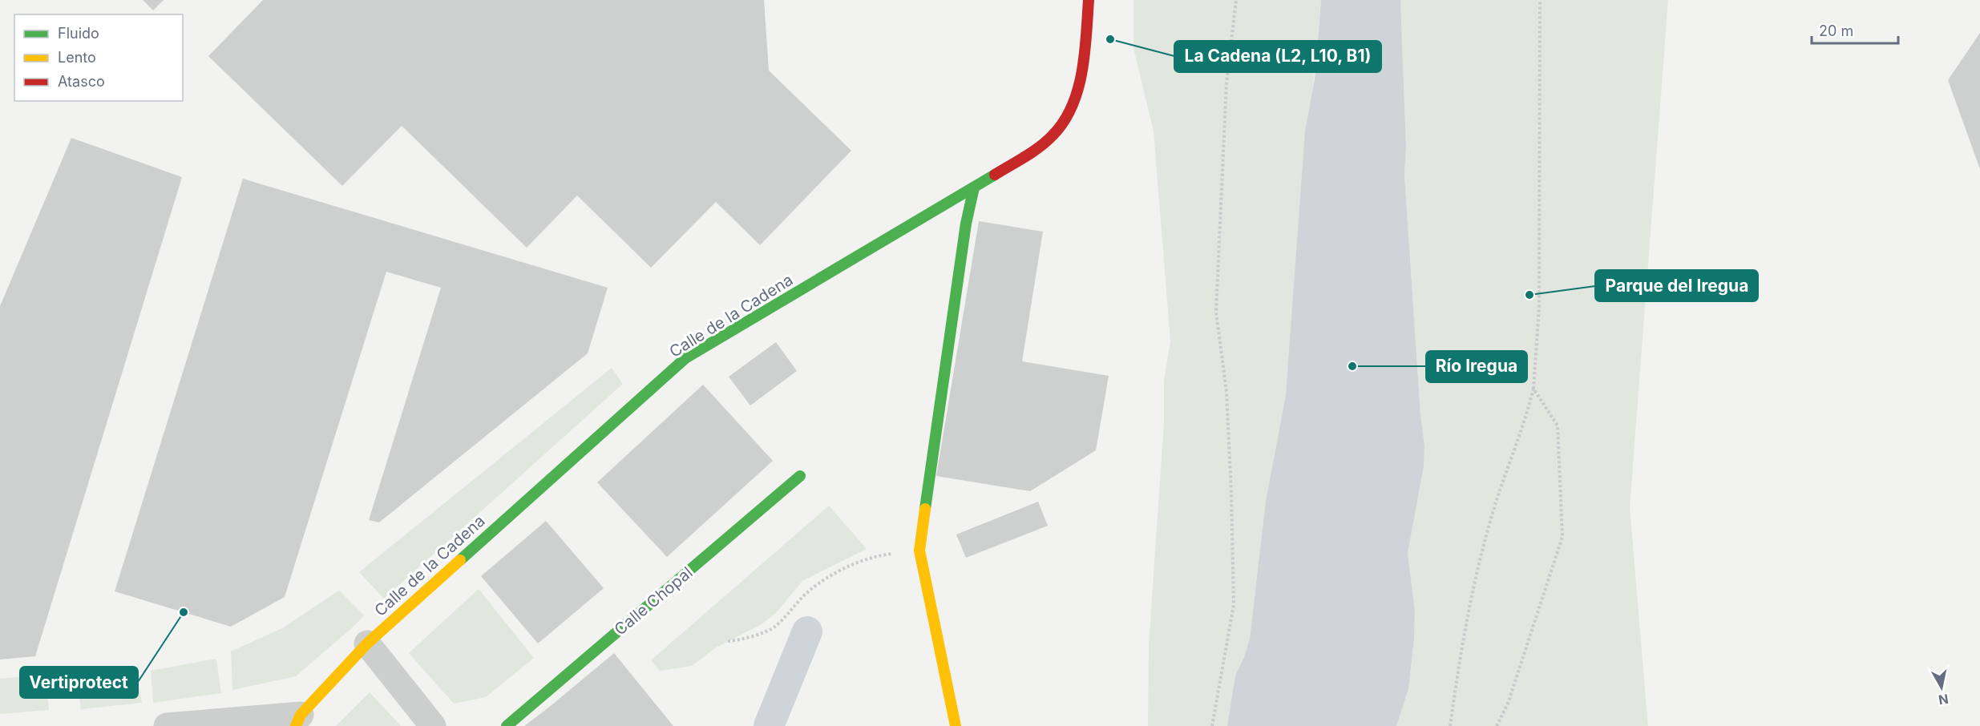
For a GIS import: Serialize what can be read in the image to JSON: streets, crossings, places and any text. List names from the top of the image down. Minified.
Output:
{"streets":{"street":["Calle de la Cadena","Calle Chopal"]},"places":["La Cadena (L2, L10, B1)","Parque del Iregua","Río Iregua","Vertiprotect"],"legend":["Fluido","Lento","Atasco"],"scale_bar":"20 m","north":"bottom"}
